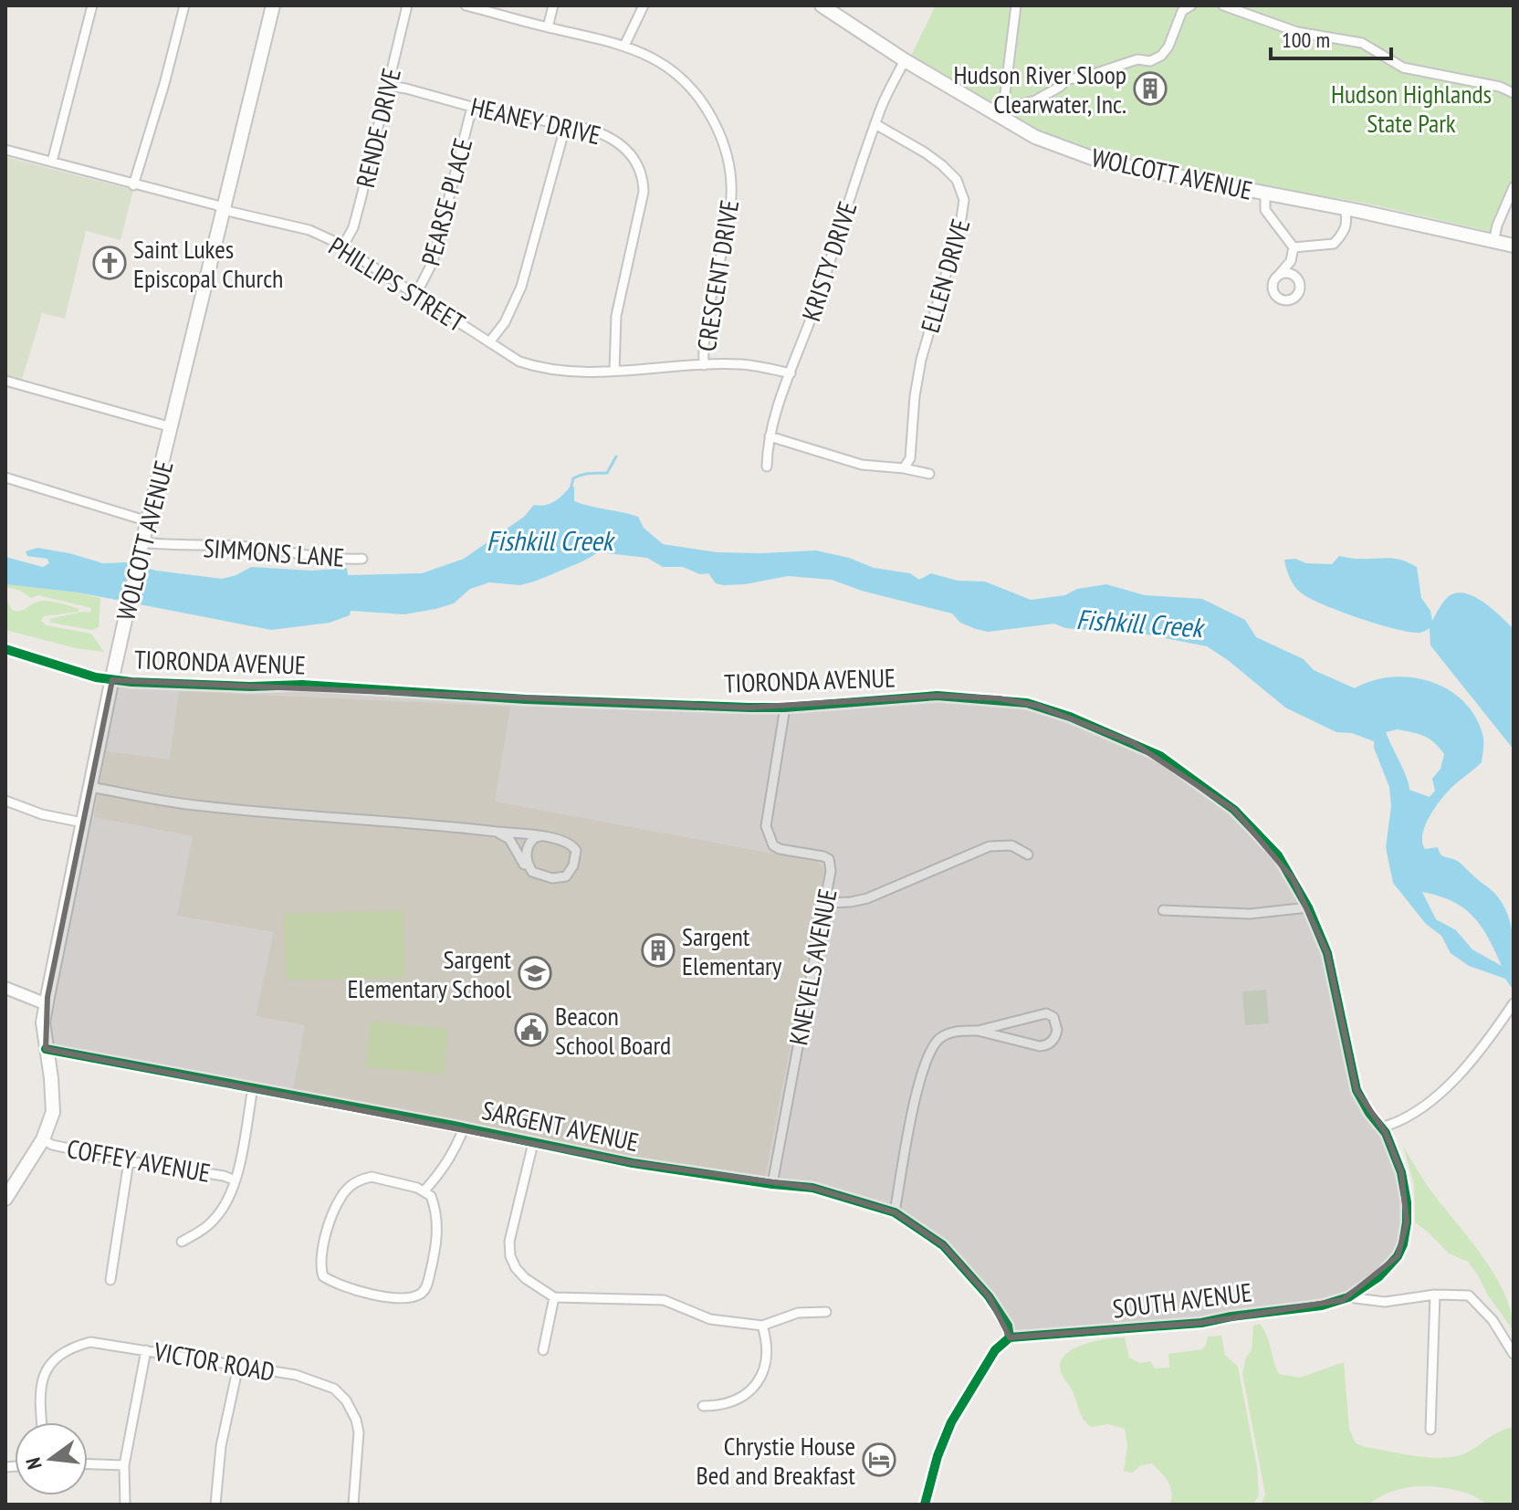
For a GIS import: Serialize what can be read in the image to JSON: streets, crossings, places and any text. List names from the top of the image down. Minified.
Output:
{"streets":{"main road":["WOLCOTT AVENUE"],"street":["HEANEY DRIVE","RENDE DRIVE","PEARSE PLACE","KRISTY DRIVE","CRESCENT DRIVE","ELLEN DRIVE","PHILLIPS STREET","SIMMONS LANE","TIORONDA AVENUE","KNEVELS AVENUE","SARGENT AVENUE","COFFEY AVENUE","SOUTH AVENUE","VICTOR ROAD"]},"crossings":[["HEANEY DRIVE","RENDE DRIVE"],["HEANEY DRIVE","PEARSE PLACE"],["HEANEY DRIVE","PHILLIPS STREET"],["RENDE DRIVE","PHILLIPS STREET"],["WOLCOTT AVENUE","KRISTY DRIVE"],["WOLCOTT AVENUE","PHILLIPS STREET"],["WOLCOTT AVENUE","SIMMONS LANE"],["WOLCOTT AVENUE","TIORONDA AVENUE"],["WOLCOTT AVENUE","SARGENT AVENUE"],["WOLCOTT AVENUE","COFFEY AVENUE"],["PEARSE PLACE","PHILLIPS STREET"],["KRISTY DRIVE","ELLEN DRIVE"],["KRISTY DRIVE","PHILLIPS STREET"],["CRESCENT DRIVE","PHILLIPS STREET"],["TIORONDA AVENUE","KNEVELS AVENUE"],["TIORONDA AVENUE","SOUTH AVENUE"],["KNEVELS AVENUE","SARGENT AVENUE"],["SARGENT AVENUE","SOUTH AVENUE"]],"water":["Fishkill Creek"],"parks":["Hudson Highlands State Park"],"places":{"building":["Hudson River Sloop Clearwater, Inc.","Sargent Elementary"],"church":["Saint Lukes Episcopal Church"],"school or university":["Sargent Elementary School"],"public building":["Beacon School Board"],"hotel":["Chrystie House Bed and Breakfast"]},"scale_bar":"100 m","north":"left"}
